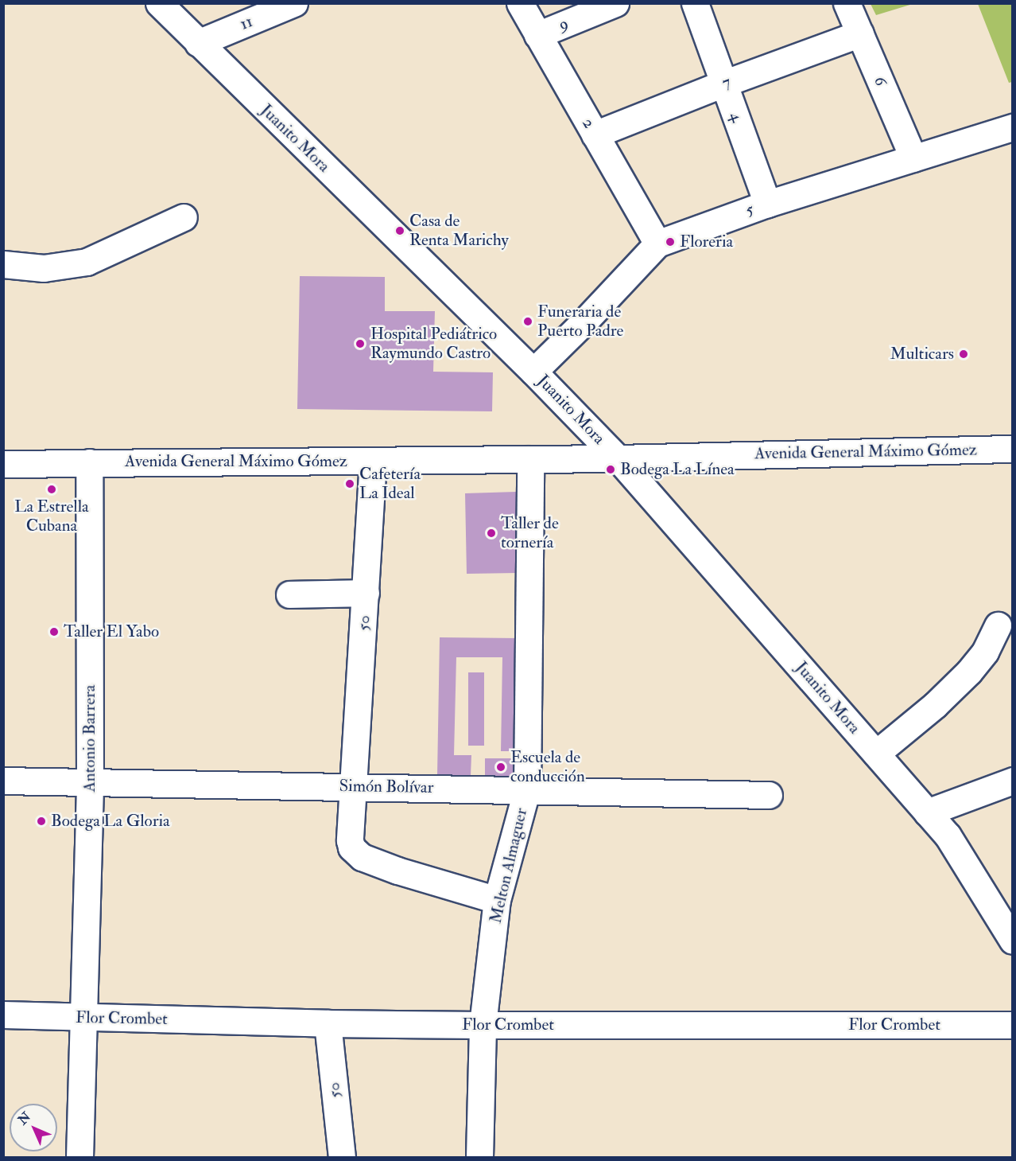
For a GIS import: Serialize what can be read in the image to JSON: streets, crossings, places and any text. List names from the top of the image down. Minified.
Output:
{"streets":{"street":["11","9","6","7","4","2","Juanito Mora","5","Avenida General Máximo Gómez","50","Antonio Barrera","Simón Bolívar","Melton Almaguer","Flor Crombet"]},"crossings":[["11","Juanito Mora"],["9","2"],["6","7"],["6","5"],["7","4"],["7","2"],["4","5"],["2","5"],["Juanito Mora","5"],["Juanito Mora","Avenida General Máximo Gómez"],["Avenida General Máximo Gómez","50"],["Avenida General Máximo Gómez","Antonio Barrera"],["Avenida General Máximo Gómez","Melton Almaguer"],["50","Simón Bolívar"],["50","Melton Almaguer"],["50","Flor Crombet"],["Antonio Barrera","Simón Bolívar"],["Antonio Barrera","Flor Crombet"],["Simón Bolívar","Melton Almaguer"],["Melton Almaguer","Flor Crombet"]],"places":["Casa de Renta Marichy","Floreria","Funeraria de Puerto Padre","Hospital Pediátrico Raymundo Castro","Multicars","Bodega La Línea","Cafetería La Ideal","La Estrella Cubana","Taller de tornería","Taller El Yabo","Escuela de conducción","Bodega La Gloria"],"north":"top left"}
